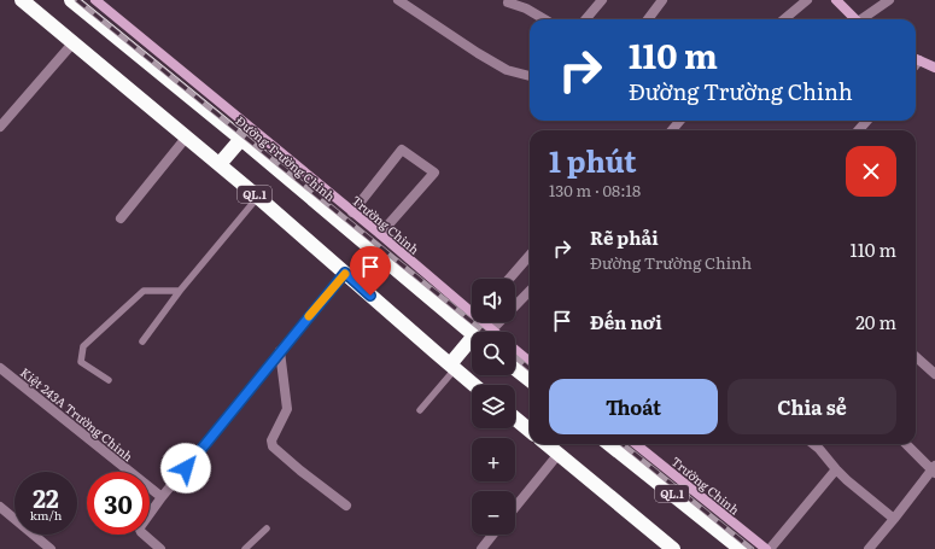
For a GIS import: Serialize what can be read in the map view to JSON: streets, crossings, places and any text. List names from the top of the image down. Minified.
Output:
{"streets":{"highway":["Đường Trường Chinh","QL.1"],"street":["Trường Chinh","Kiệt 243A Trường Chinh"]},"page":{"turn":["110 m","Đường Trường Chinh"],"heading":["1 phút","130 m · 08:18"],"list":[{"name":"Rẽ phải","note":"Đường Trường Chinh","value":"110 m"},{"name":"Đến nơi","value":"20 m"}],"map_buttons":["+","−"],"buttons":["Thoát","Chia sẻ"],"speed":"22 km/h","limit":"30"}}
